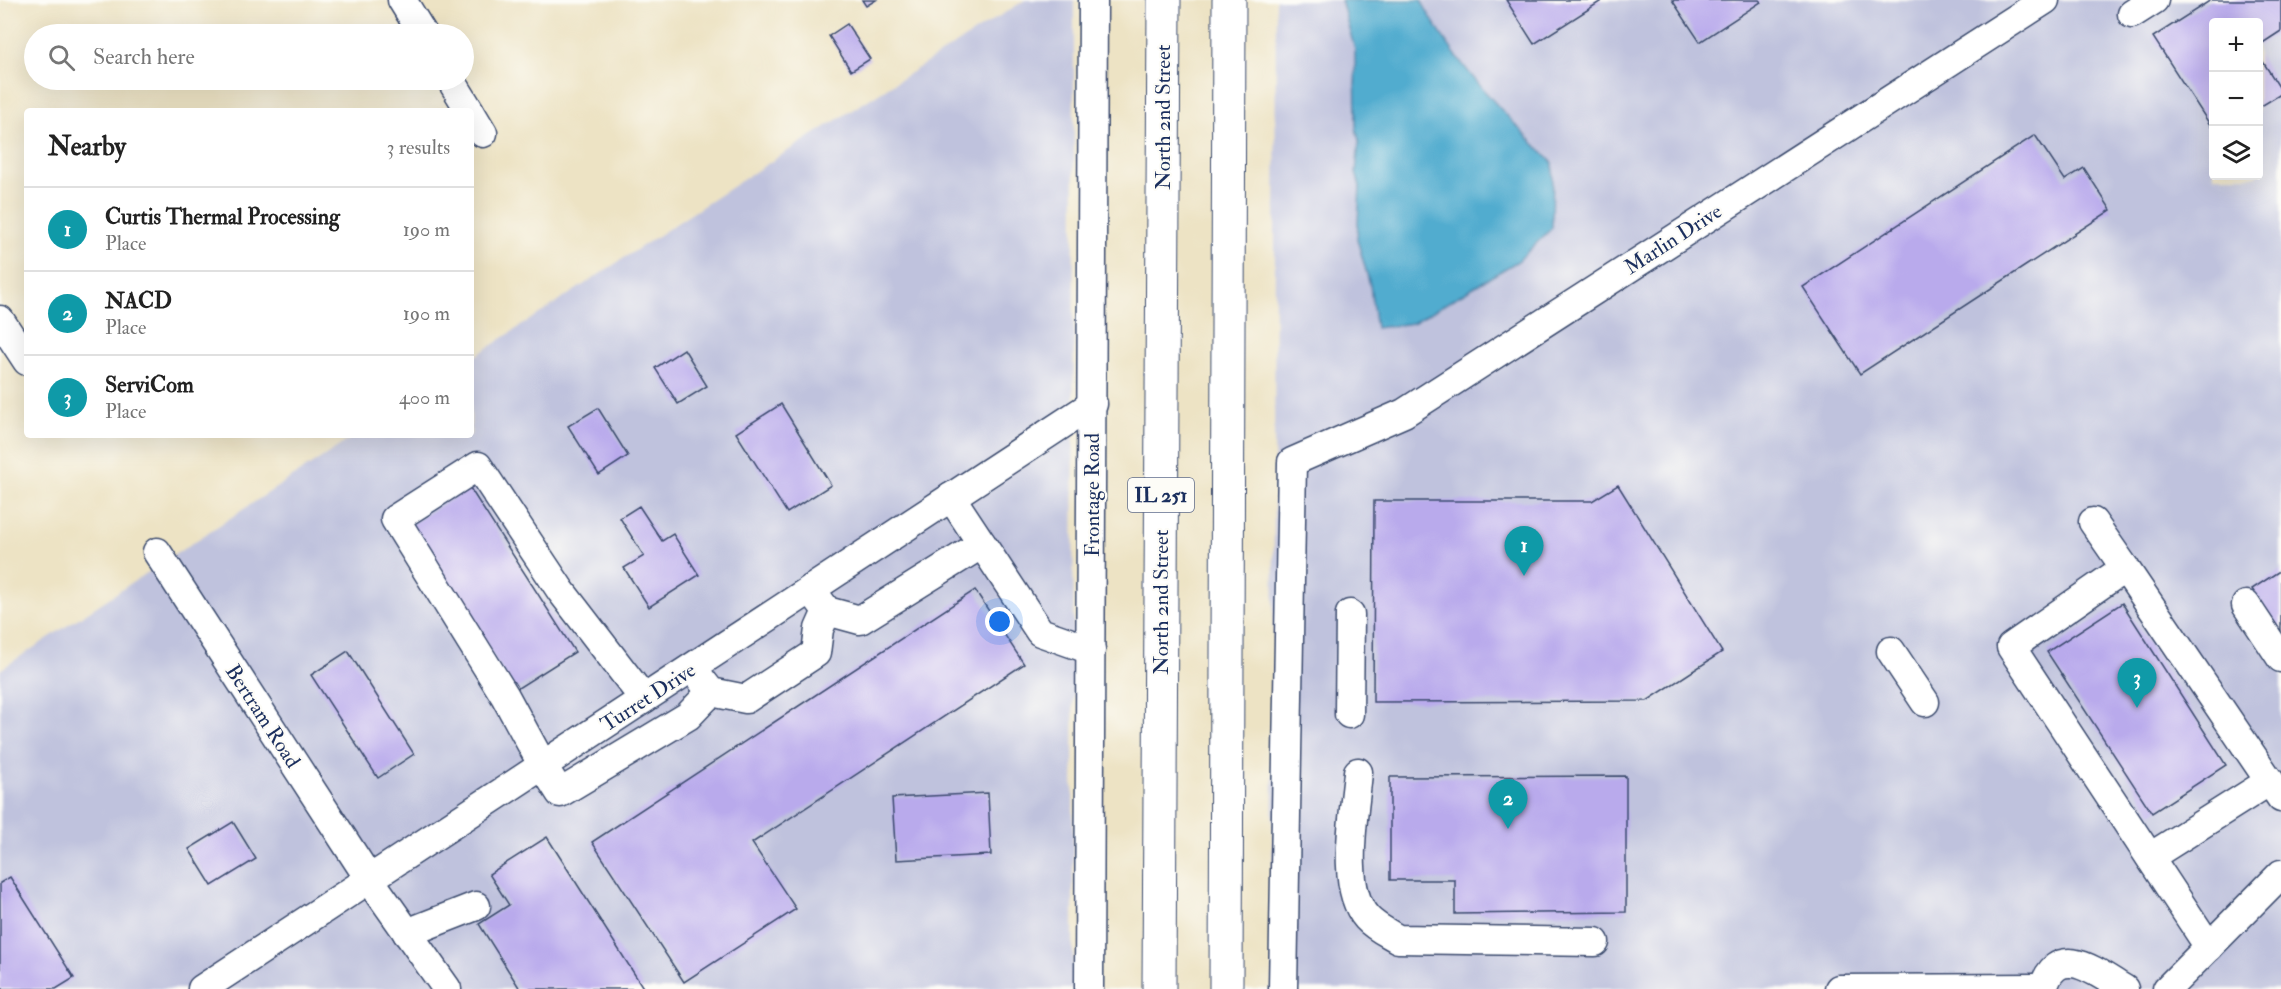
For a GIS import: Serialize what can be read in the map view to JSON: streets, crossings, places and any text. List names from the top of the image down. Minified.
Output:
{"streets":{"main road":["North 2nd Street","IL 251"],"street":["Marlin Drive","Frontage Road","Turret Drive","Bertram Road"]},"crossings":[["Frontage Road","Turret Drive"],["Turret Drive","Bertram Road"]],"page":{"map_buttons":["+","−"],"search":"Search here","heading":["Nearby","3 results"],"list":[{"mark":"1","name":"Curtis Thermal Processing","note":"Place","value":"190 m"},{"mark":"2","name":"NACD","note":"Place","value":"190 m"},{"mark":"3","name":"ServiCom","note":"Place","value":"400 m"}],"pins":["1","3","2"]}}
